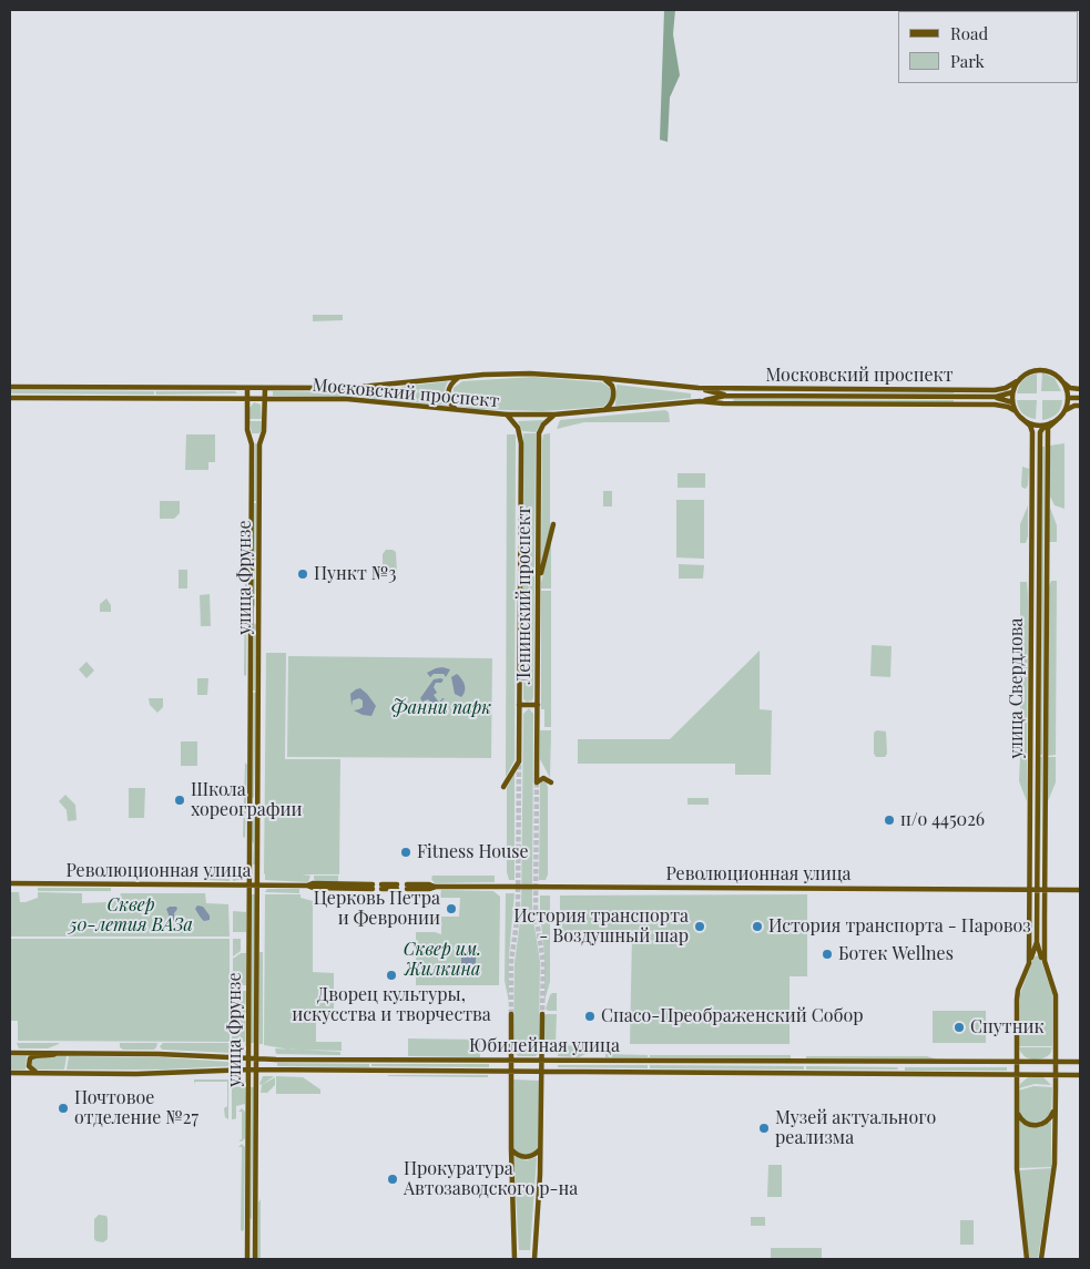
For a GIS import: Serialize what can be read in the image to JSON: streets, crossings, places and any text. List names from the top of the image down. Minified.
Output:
{"streets":{"main road":["Московский проспект","улица Фрунзе","Ленинский проспект","улица Свердлова","Революционная улица","Юбилейная улица"]},"crossings":[["Московский проспект","улица Фрунзе"],["Московский проспект","Ленинский проспект"],["Московский проспект","улица Свердлова"],["улица Фрунзе","Революционная улица"],["улица Фрунзе","Юбилейная улица"],["улица Свердлова","Революционная улица"],["улица Свердлова","Юбилейная улица"]],"parks":["Фанни парк","Сквер 50-летия ВАЗа","Сквер им. Жилкина"],"places":["Пункт №3","Школа хореографии","п/о 445026","Fitness House","Церковь Петра и Февронии","История транспорта - Воздушный шар","История транспорта - Паровоз","Ботек Wellnes","Дворец культуры, искусства и творчества","Спасо-Преображенский Собор","Спутник","Почтовое отделение №27","Музей актуального реализма","Прокуратура Автозаводского р-на"],"legend":["Road","Park"]}
